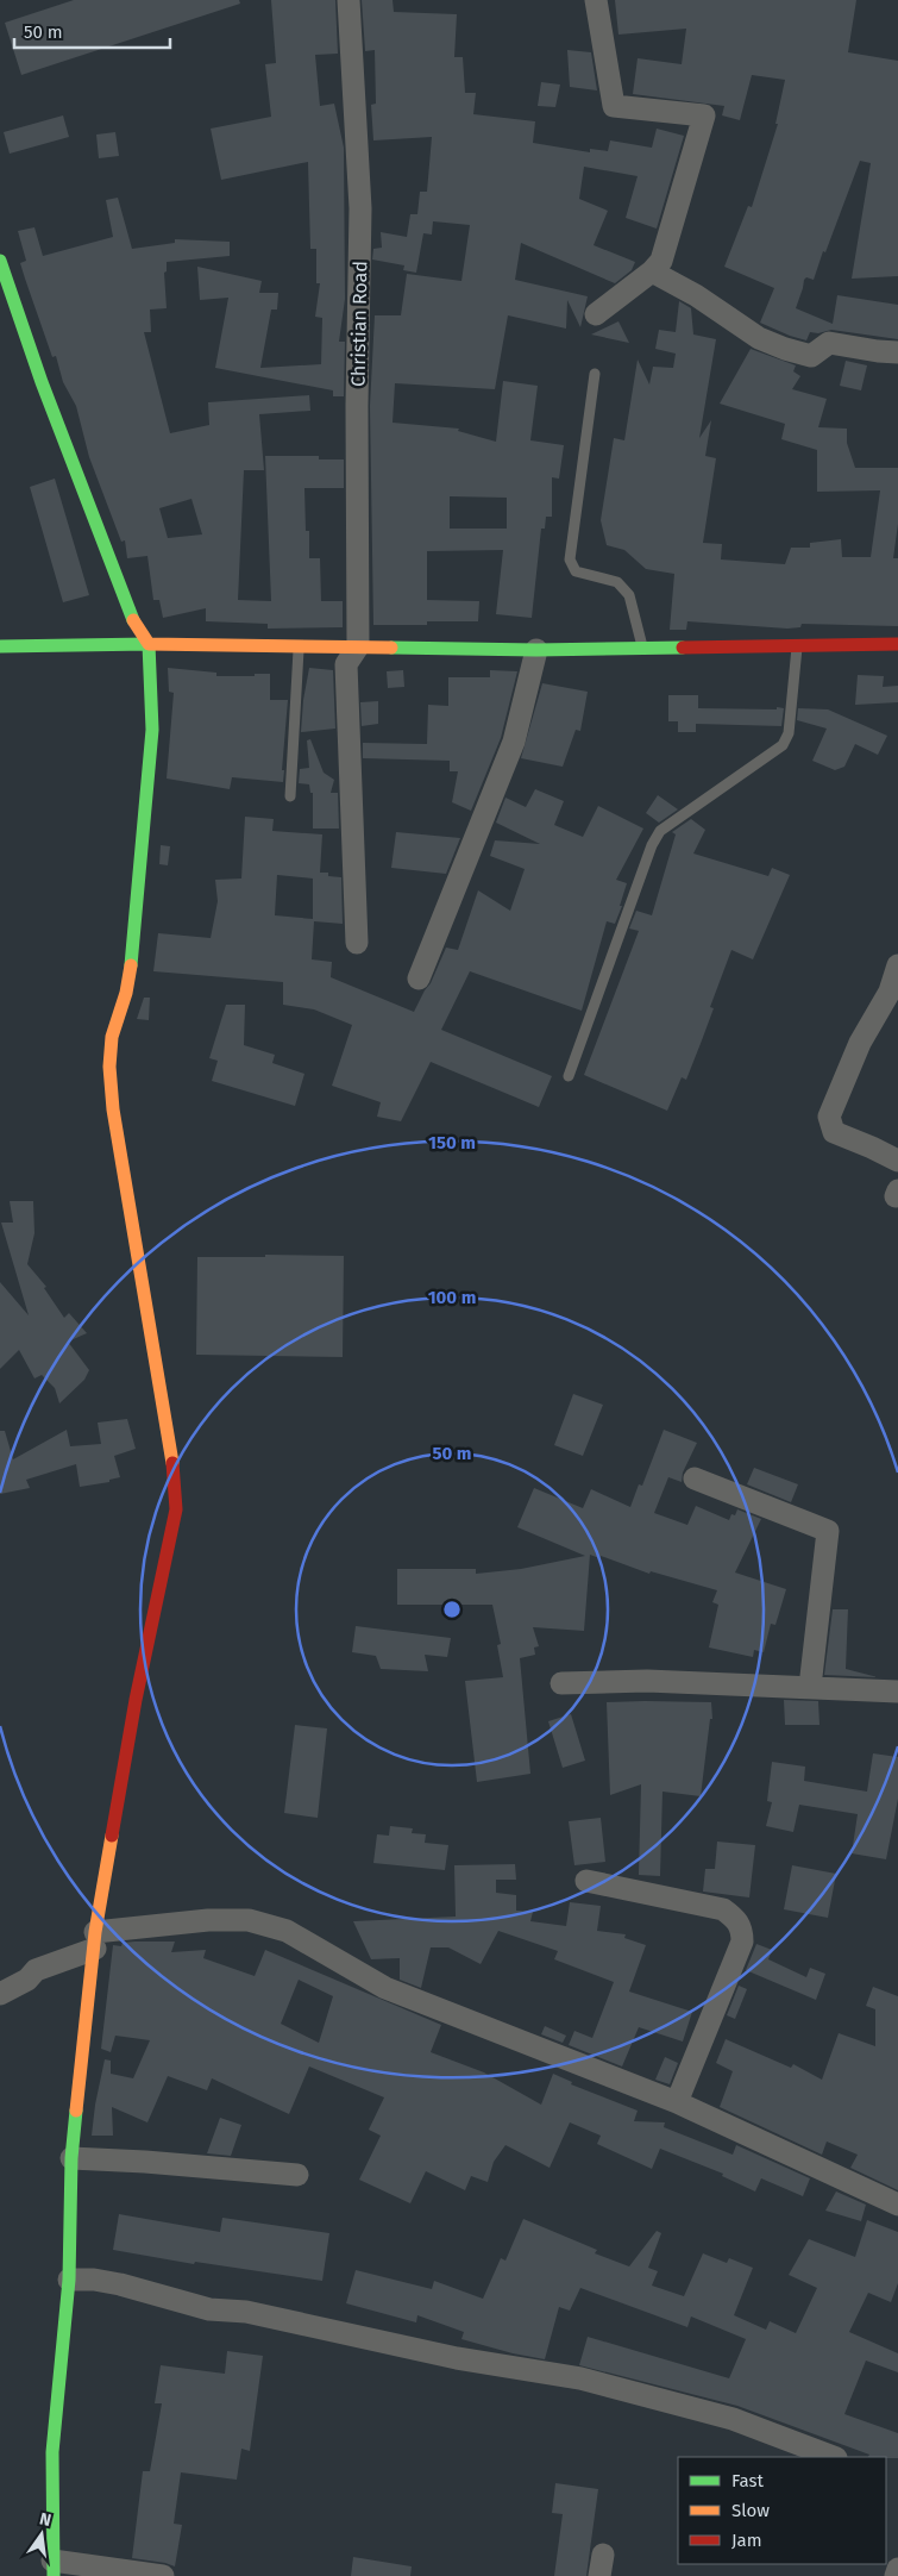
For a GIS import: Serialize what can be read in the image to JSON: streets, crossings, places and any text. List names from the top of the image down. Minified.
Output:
{"streets":{"street":["Christian Road"]},"legend":["Fast","Slow","Jam"],"scale_bar":"50 m","north":"top","rings":["150 m","100 m","50 m"]}
